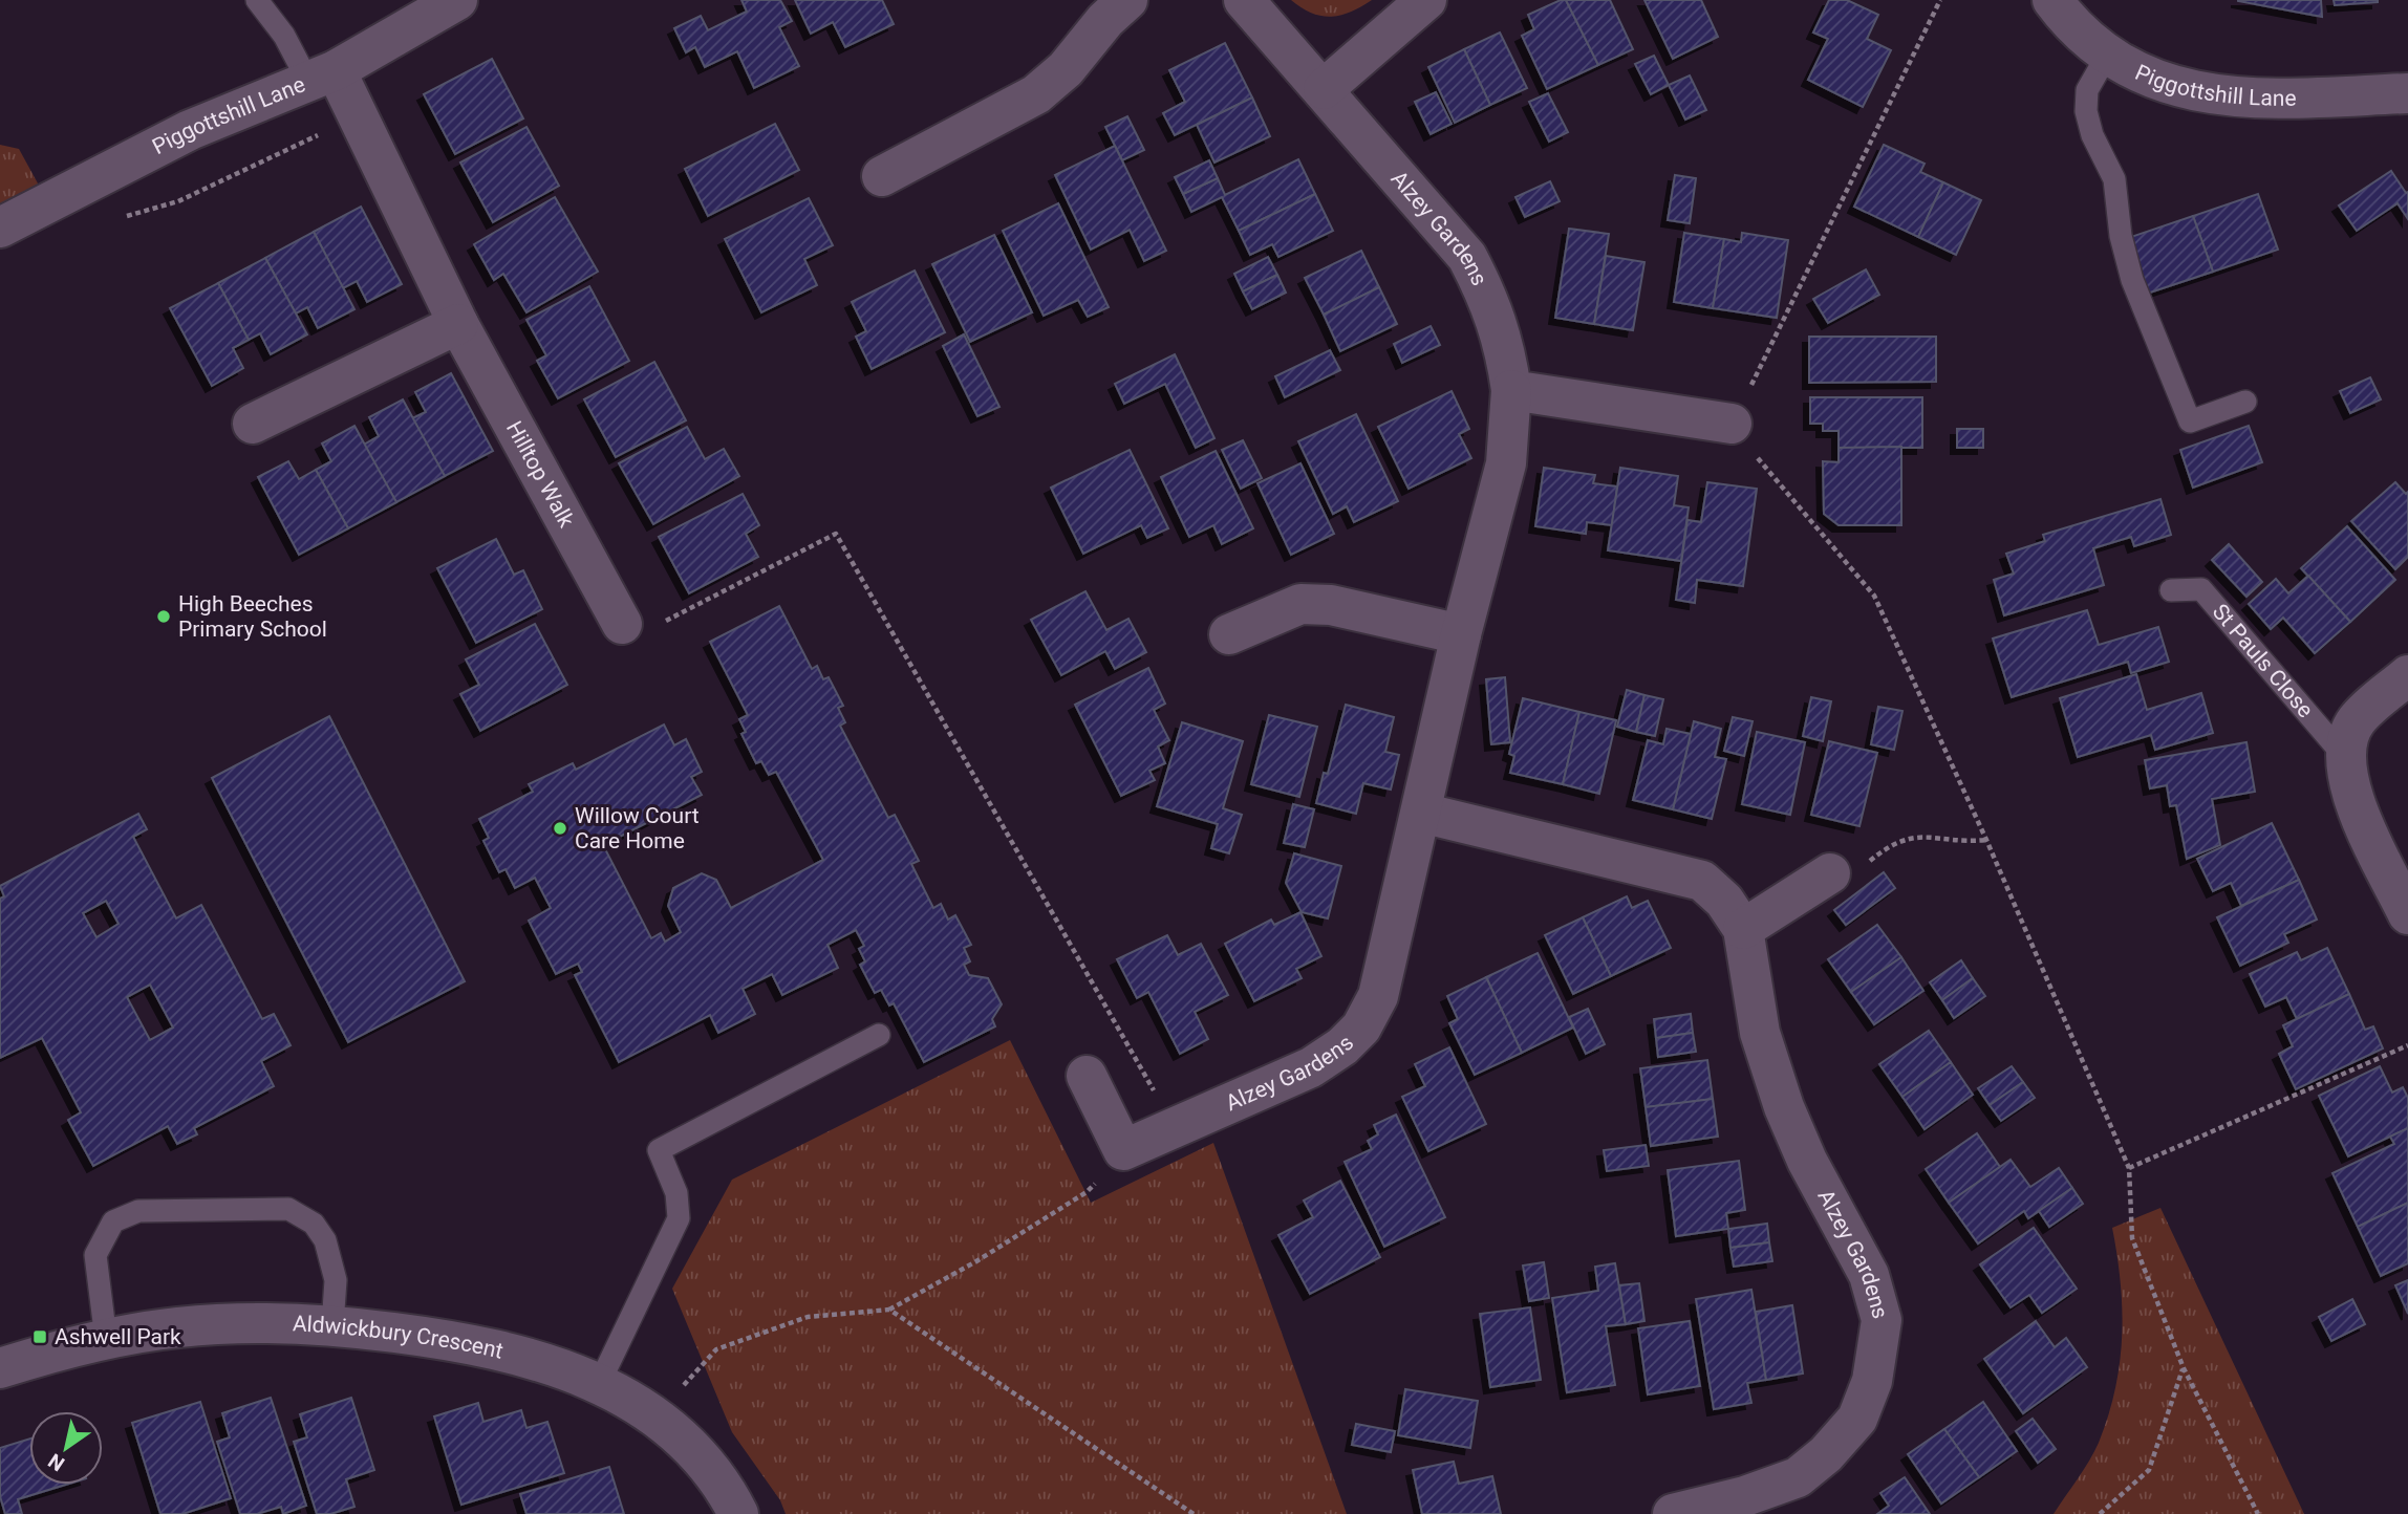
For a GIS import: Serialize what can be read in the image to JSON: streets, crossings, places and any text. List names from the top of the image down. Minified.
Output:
{"streets":{"street":["Piggottshill Lane","Alzey Gardens","Hilltop Walk","Aldwickbury Crescent"],"lane":["St Pauls Close"]},"crossings":[["Piggottshill Lane","Hilltop Walk"]],"places":{"other":["High Beeches Primary School","Willow Court Care Home"],"transit":["Ashwell Park"]},"north":"bottom left"}
